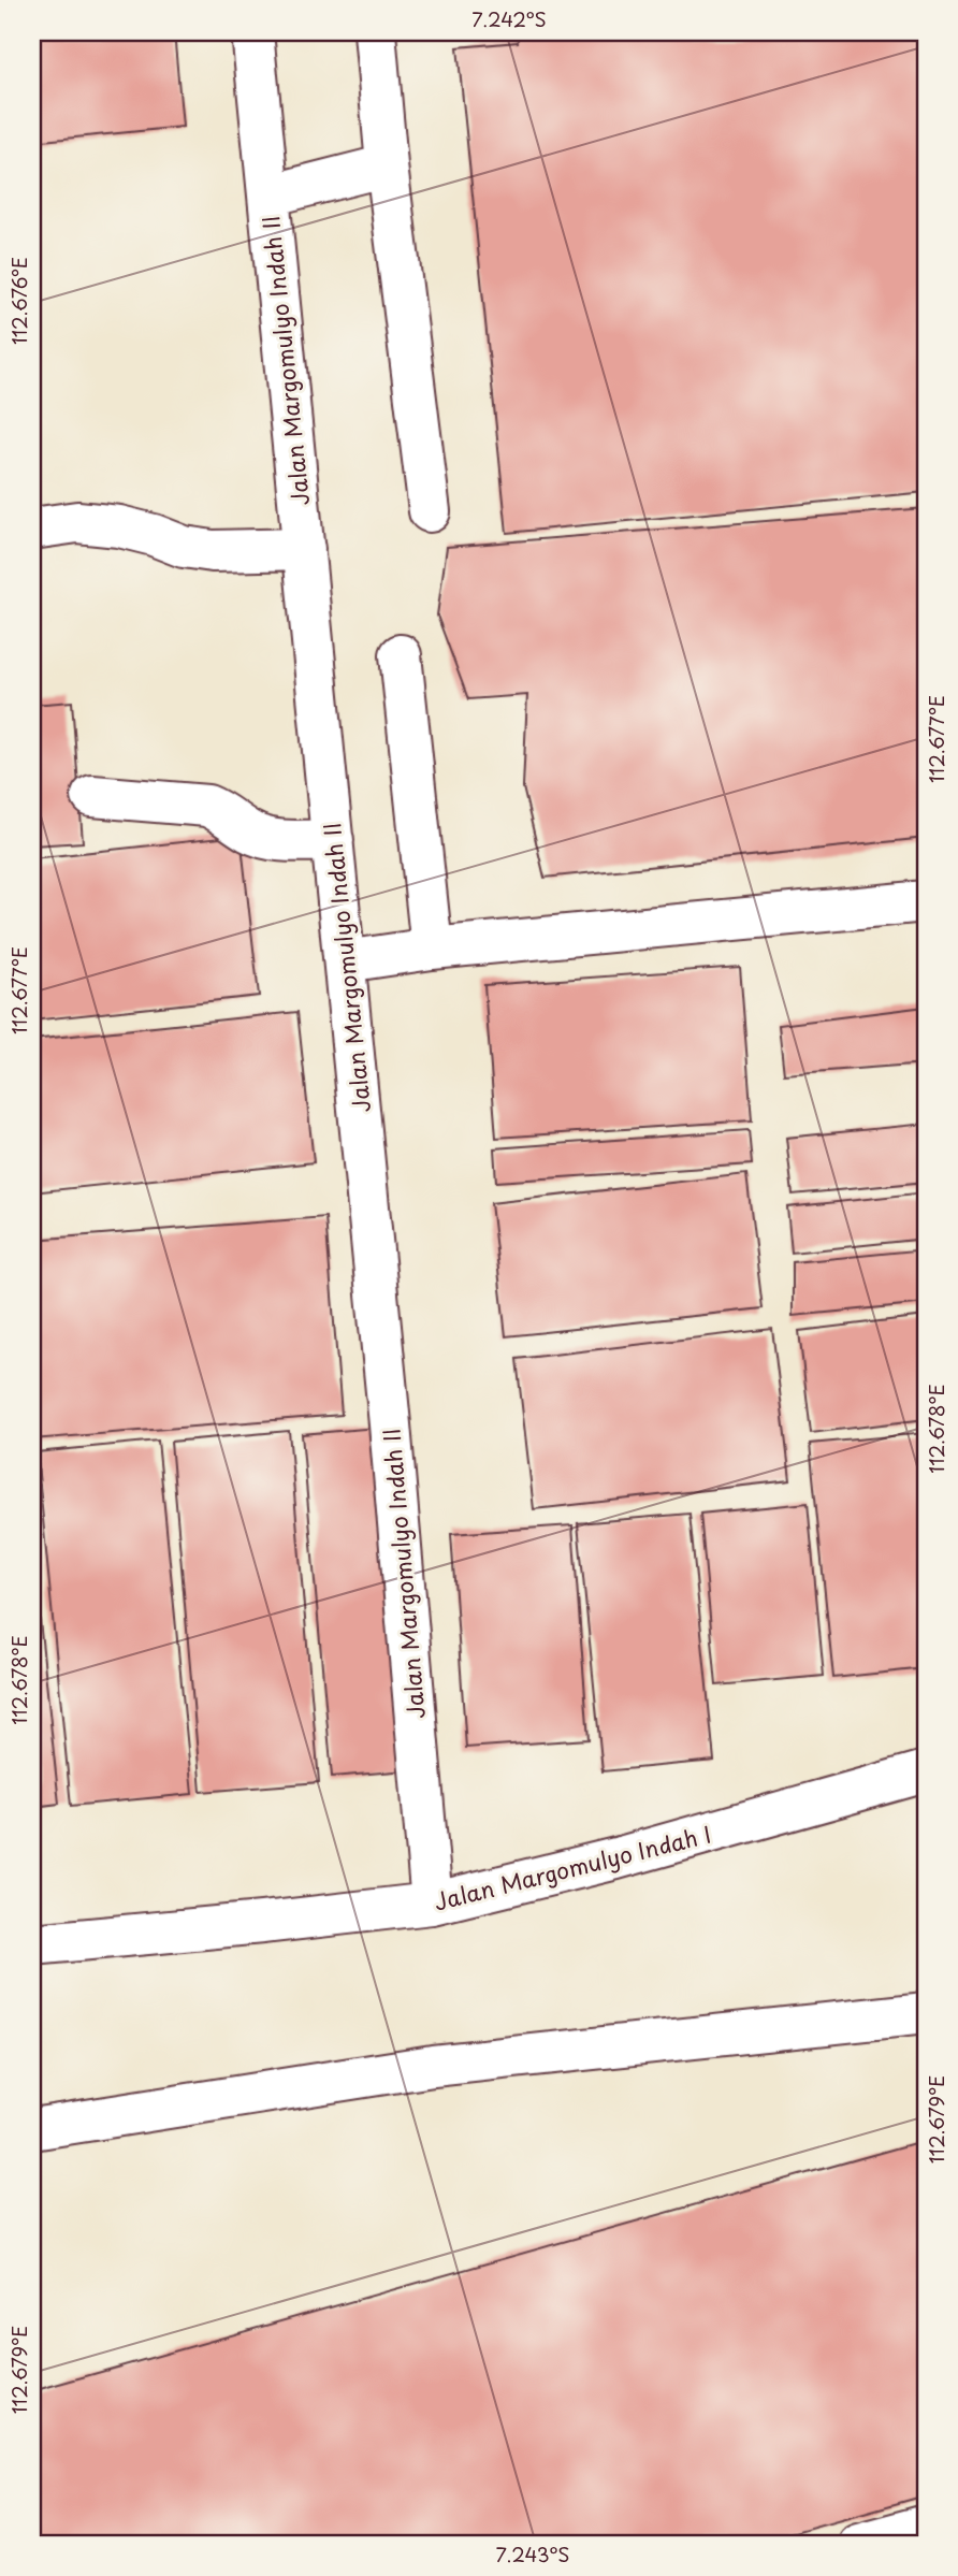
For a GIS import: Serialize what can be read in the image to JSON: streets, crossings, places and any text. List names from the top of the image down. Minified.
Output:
{"streets":{"lane":["Jalan Margomulyo Indah II","Jalan Margomulyo Indah I"]},"crossings":[["Jalan Margomulyo Indah II","Jalan Margomulyo Indah I"]],"coordinates":["7.242°S","112.676°E","112.677°E","112.678°E","112.679°E","7.243°S"]}
